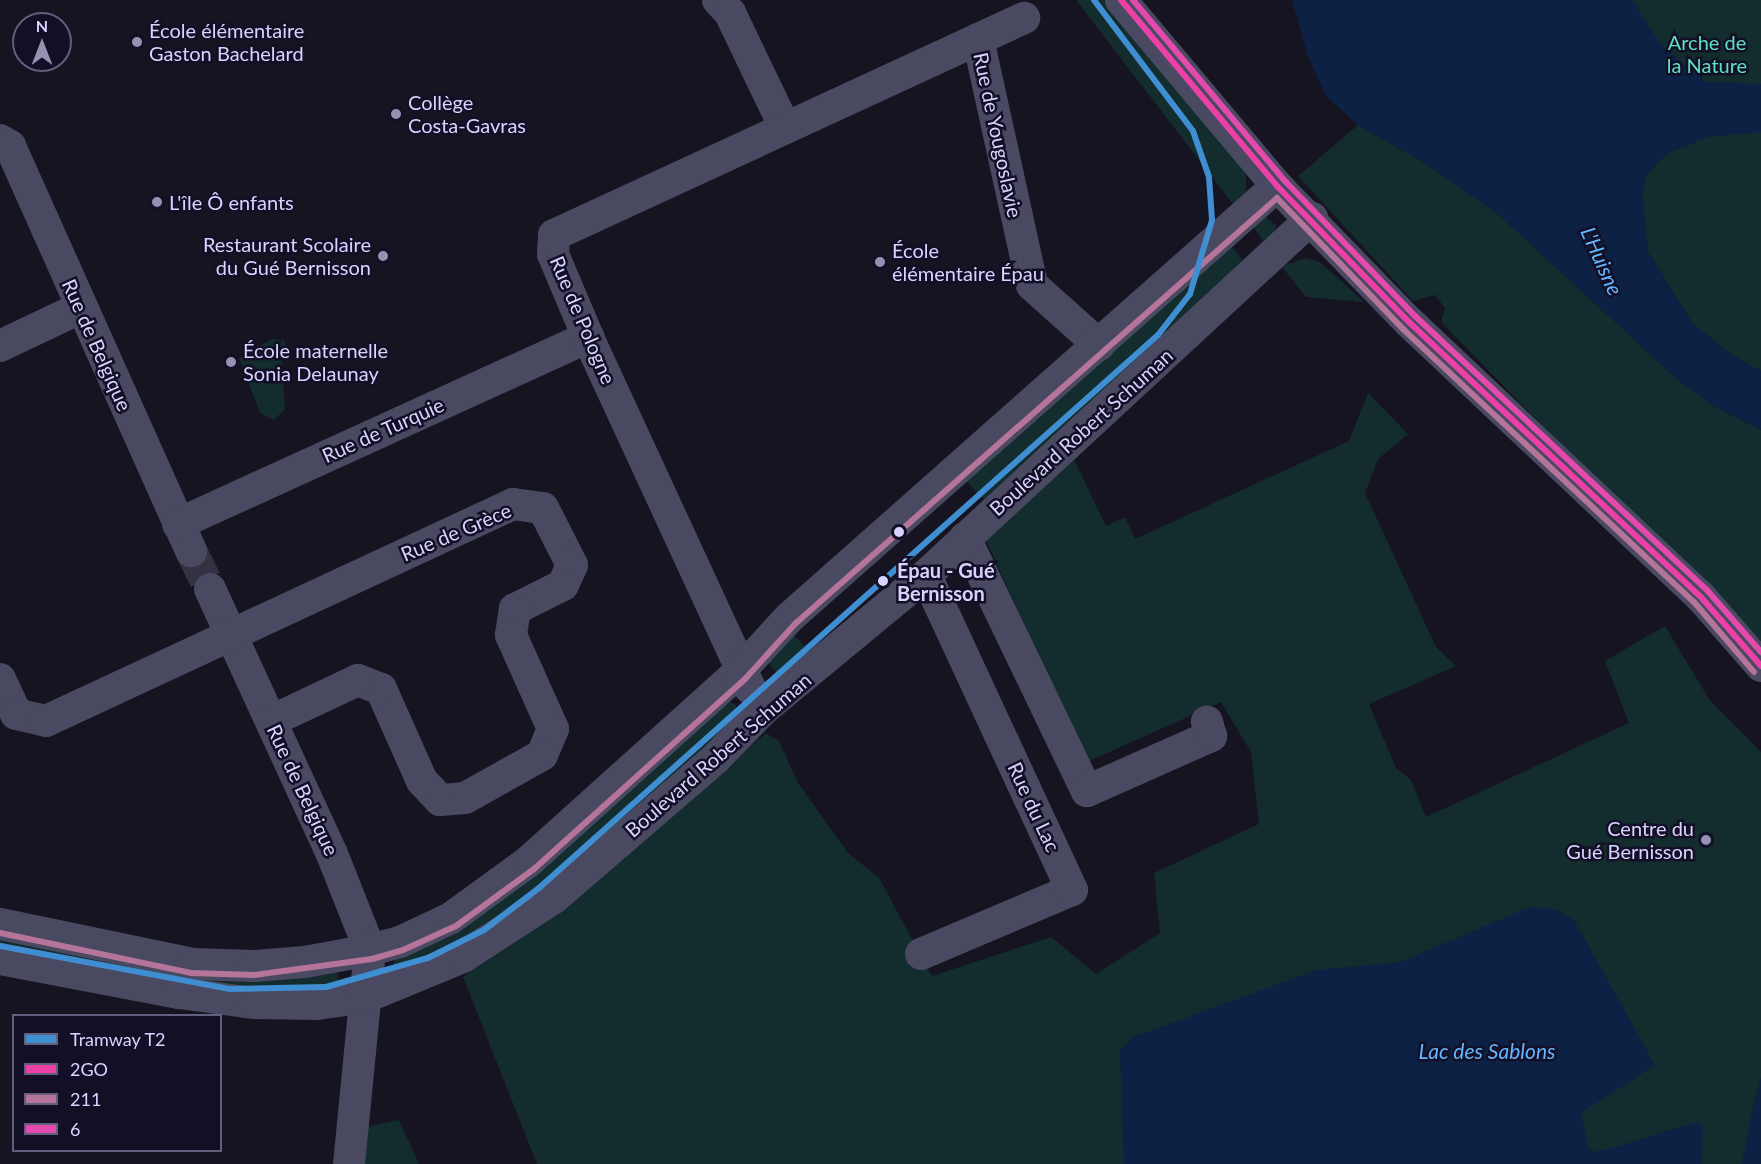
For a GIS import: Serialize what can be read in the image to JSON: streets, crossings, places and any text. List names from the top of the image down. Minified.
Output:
{"streets":{"street":["Rue de Yougoslavie","Rue de Pologne","Rue de Belgique","Rue de Turquie","Boulevard Robert Schuman","Rue de Grèce","Rue du Lac"]},"crossings":[["Rue de Yougoslavie","Rue de Pologne"],["Rue de Pologne","Rue de Turquie"],["Rue de Pologne","Boulevard Robert Schuman"],["Rue de Belgique","Rue de Turquie"],["Rue de Belgique","Boulevard Robert Schuman"],["Rue de Belgique","Rue de Grèce"],["Boulevard Robert Schuman","Rue du Lac"]],"water":["L'Huisne","Lac des Sablons"],"parks":["Arche de la Nature"],"places":["École élémentaire Gaston Bachelard","Collège Costa-Gavras","L'île Ô enfants","Restaurant Scolaire du Gué Bernisson","École élémentaire Épau","École maternelle Sonia Delaunay","Épau - Gué Bernisson","Centre du Gué Bernisson"],"lines":["tram line T2","transit line 2GO","transit line 6","transit line 211"],"legend":["Tramway T2","2GO","211","6"],"north":"top"}
